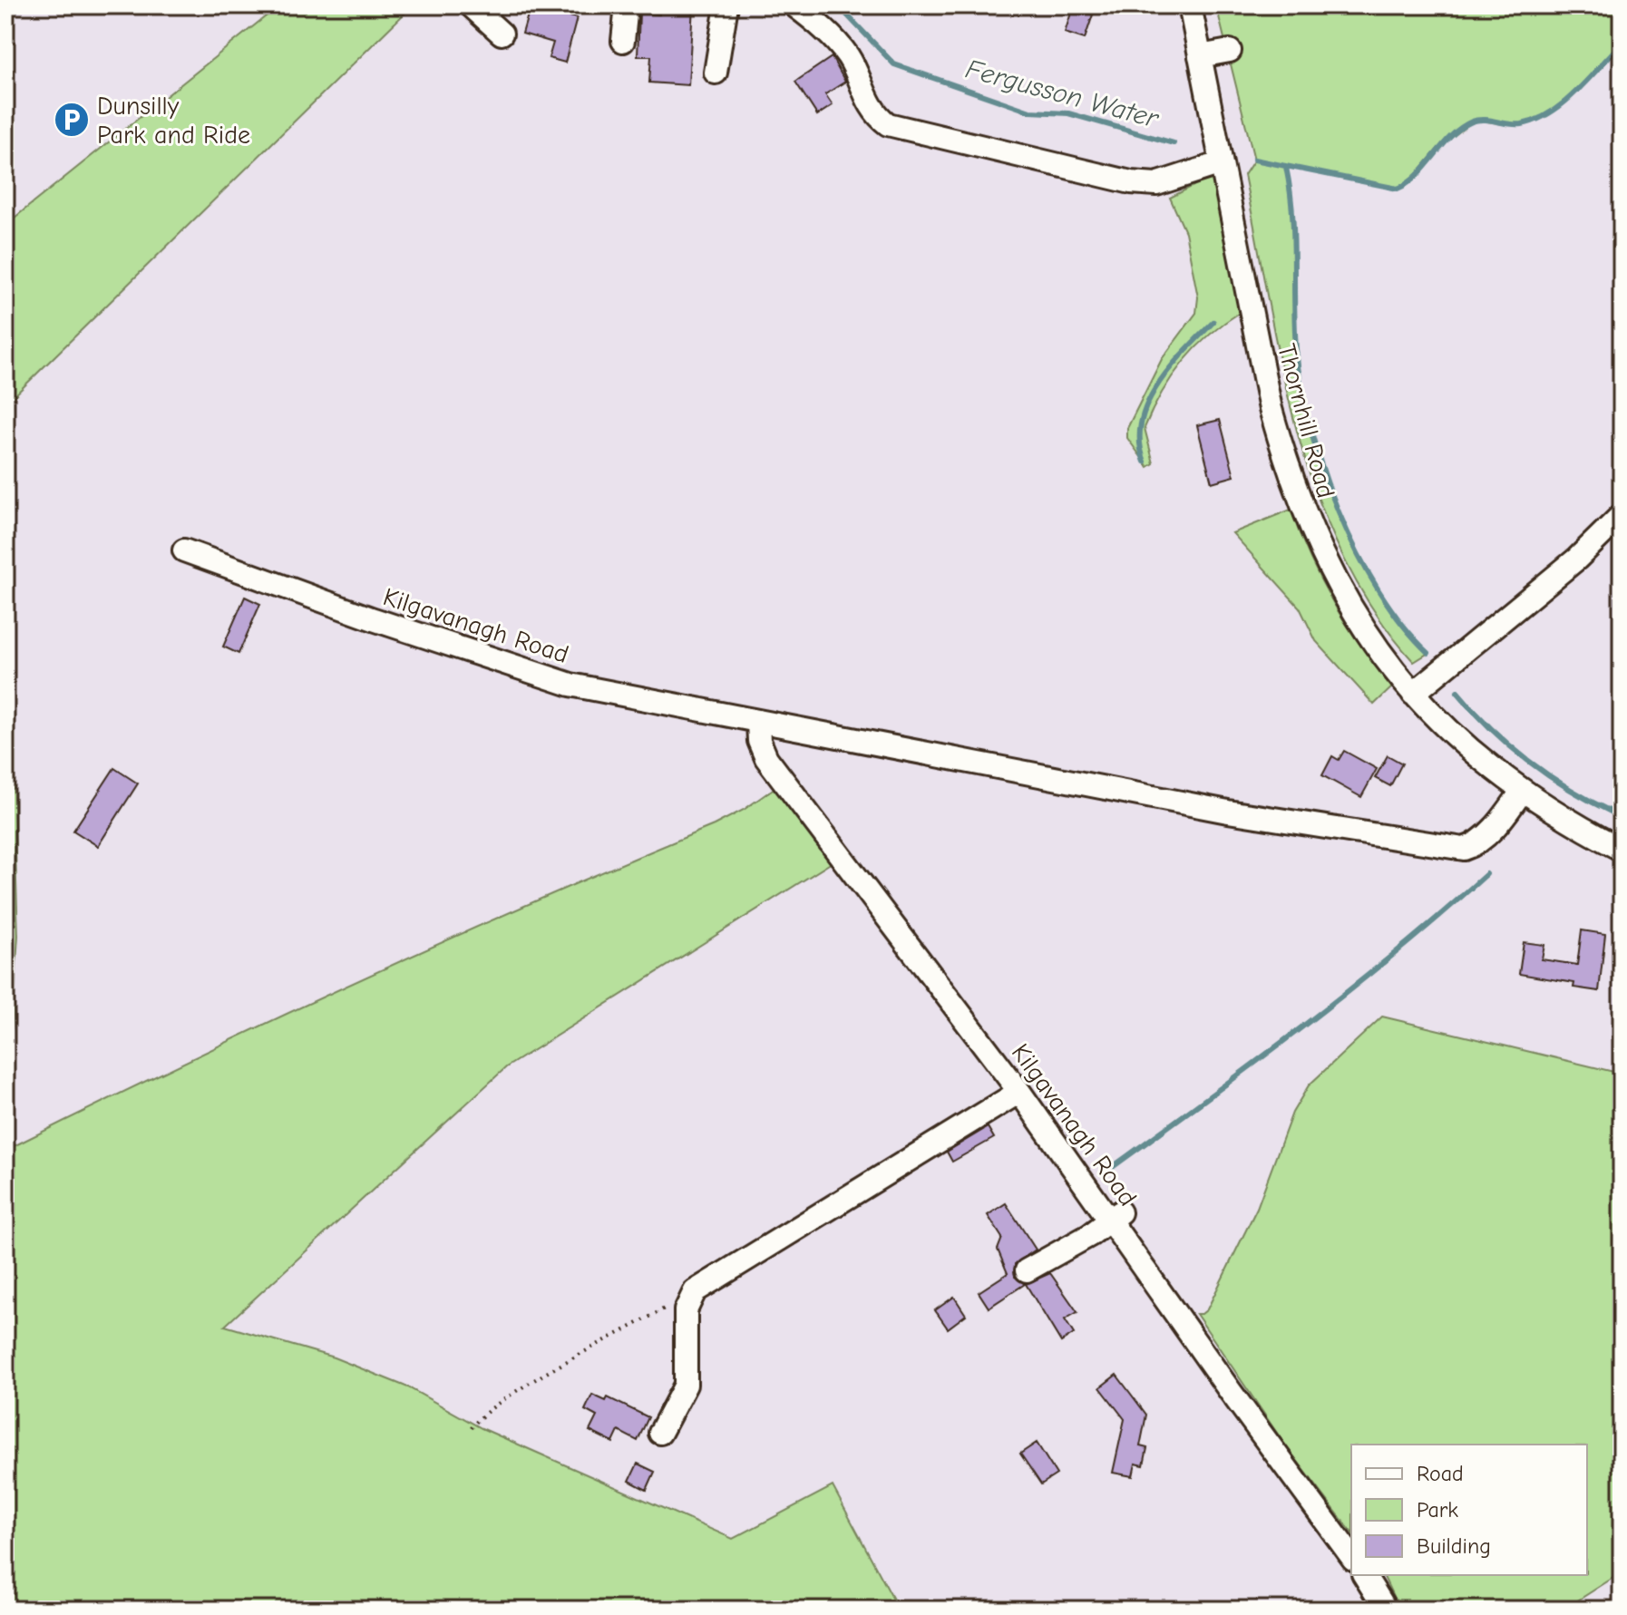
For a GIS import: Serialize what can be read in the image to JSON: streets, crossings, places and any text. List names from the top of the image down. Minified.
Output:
{"streets":{"street":["Thornhill Road","Kilgavanagh Road"]},"crossings":[["Thornhill Road","Kilgavanagh Road"]],"water":["Fergusson Water"],"places":{"parking":["Dunsilly Park and Ride"]},"legend":["Road","Park","Building"]}
